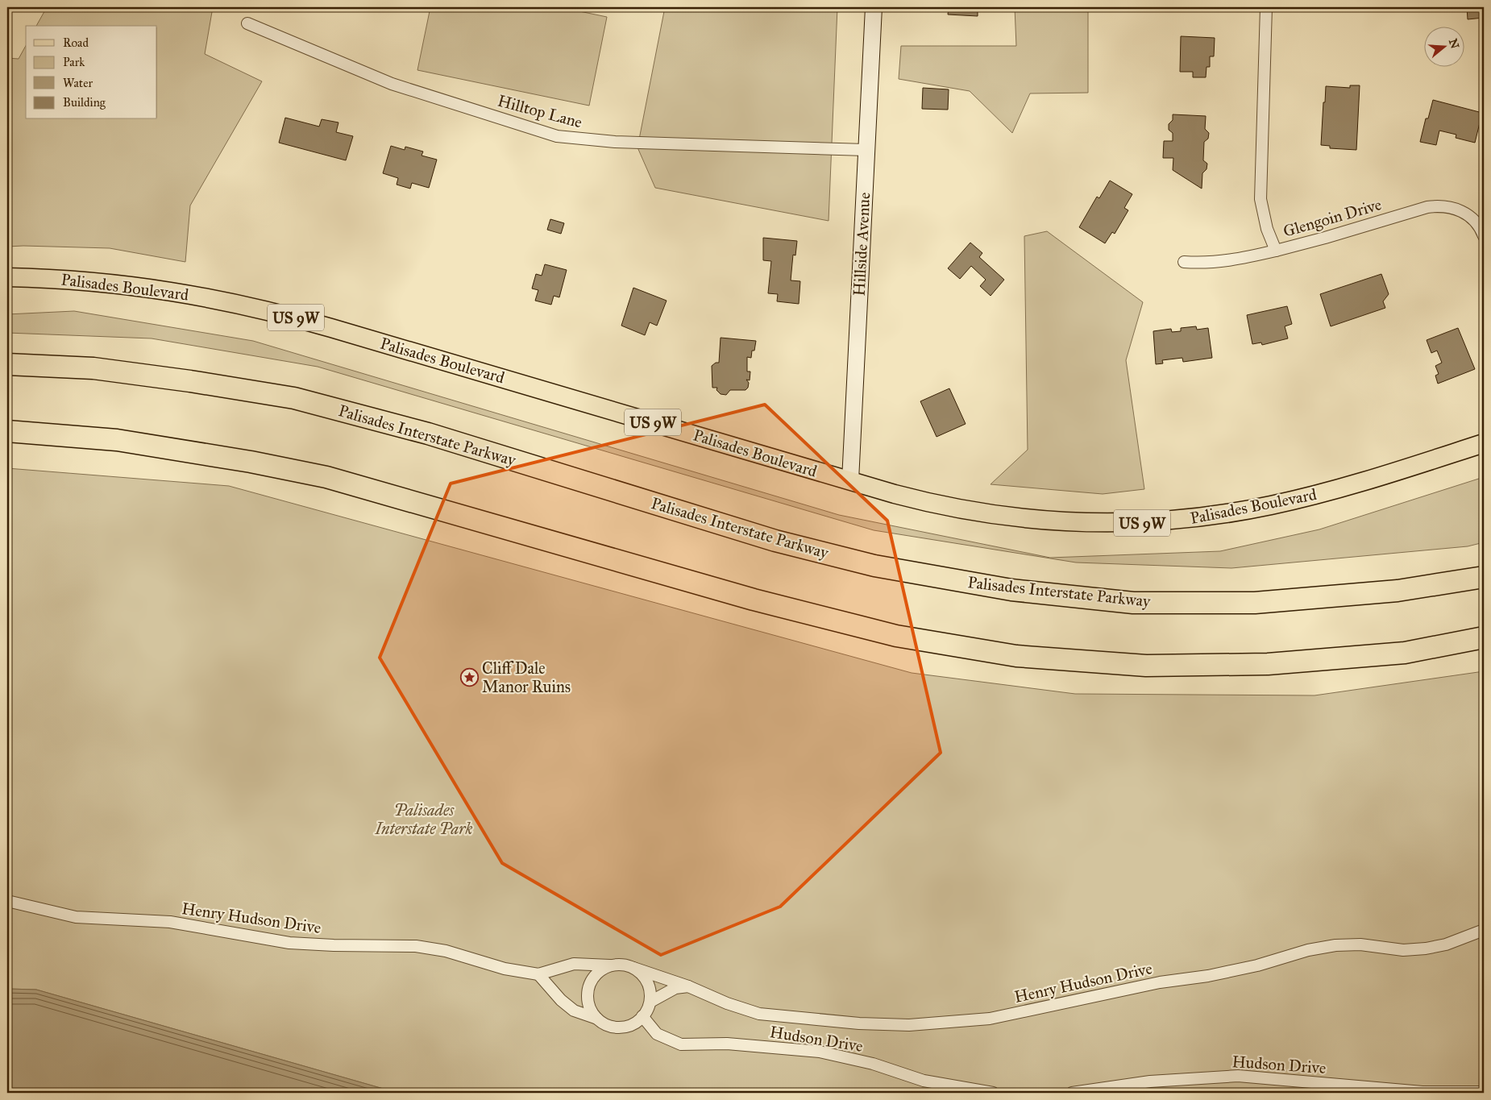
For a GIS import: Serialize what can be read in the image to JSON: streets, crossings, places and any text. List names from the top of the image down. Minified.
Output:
{"streets":{"highway":["Palisades Interstate Parkway"],"main road":["Hillside Avenue","Palisades Boulevard","US 9W"],"street":["Hilltop Lane","Glengoin Drive","Henry Hudson Drive","Hudson Drive"]},"crossings":[["Hilltop Lane","Hillside Avenue"],["Hillside Avenue","Palisades Boulevard"],["Henry Hudson Drive","Hudson Drive"]],"parks":["Palisades Interstate Park"],"places":{"place":["Cliff Dale Manor Ruins"]},"legend":["Road","Park","Water","Building"],"north":"right"}
